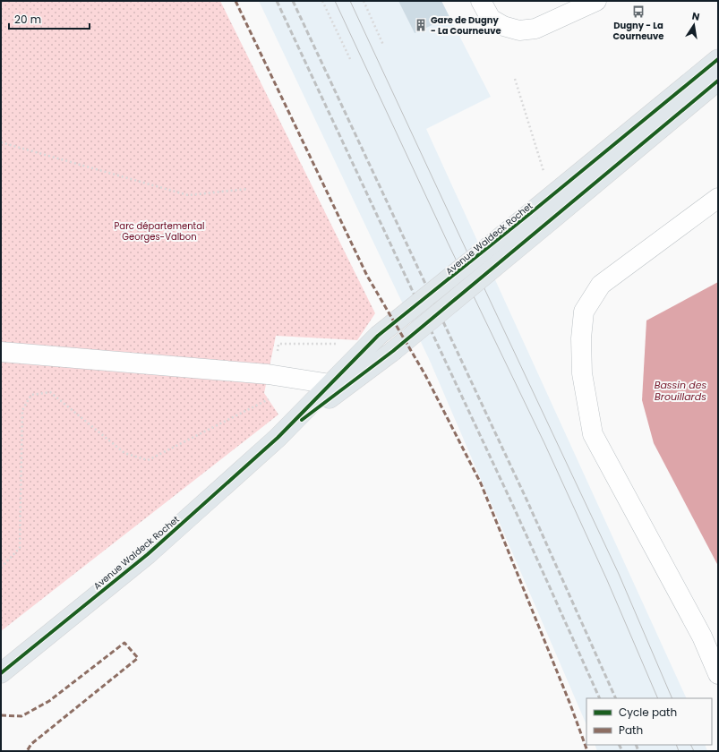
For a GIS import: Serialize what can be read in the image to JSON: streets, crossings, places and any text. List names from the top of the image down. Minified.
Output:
{"streets":{"main road":["Avenue Waldeck Rochet"]},"water":["Bassin des Brouillards"],"parks":["Parc départemental Georges-Valbon"],"places":{"bus stop":["Dugny - La Courneuve"],"building":["Gare de Dugny - La Courneuve"]},"legend":["Cycle path","Path"],"scale_bar":"20 m","north":"top"}
